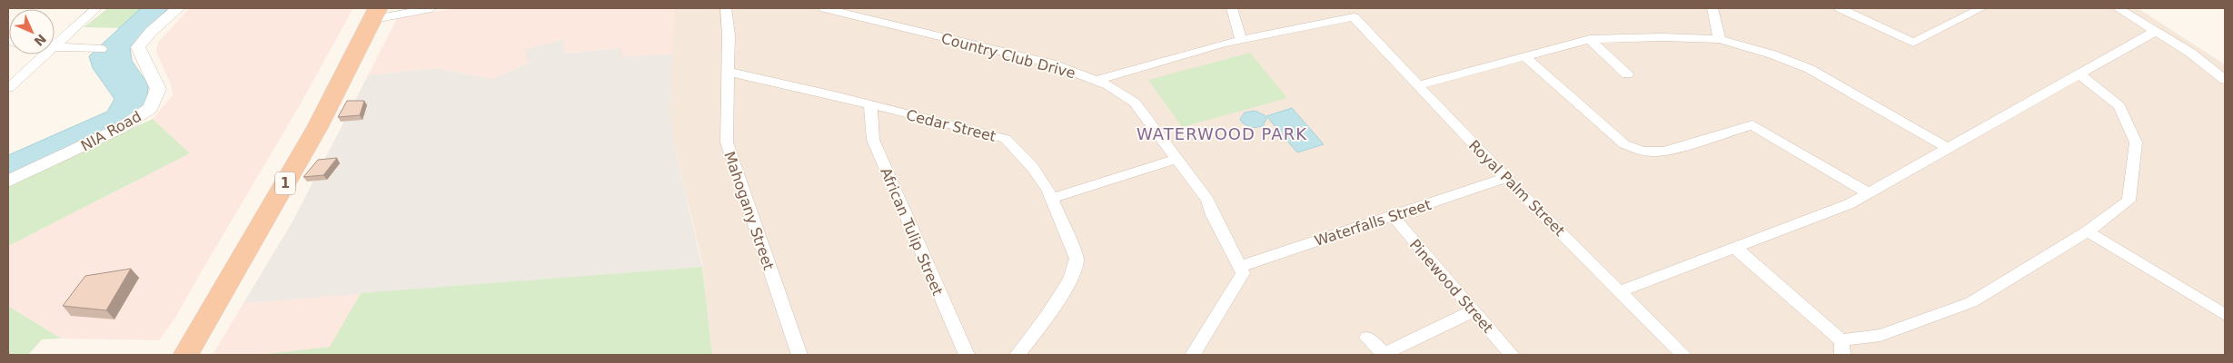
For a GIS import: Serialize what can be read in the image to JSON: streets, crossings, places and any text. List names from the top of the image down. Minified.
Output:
{"streets":{"highway":["1"],"street":["Country Club Drive","Cedar Street","NIA Road","Royal Palm Street","Mahogany Street","Waterfalls Street","African Tulip Street","Pinewood Street"]},"crossings":[["Country Club Drive","Waterfalls Street"],["Cedar Street","Mahogany Street"],["Cedar Street","African Tulip Street"],["Royal Palm Street","Waterfalls Street"],["Waterfalls Street","Pinewood Street"]],"districts":["WATERWOOD PARK"],"north":"bottom right"}
